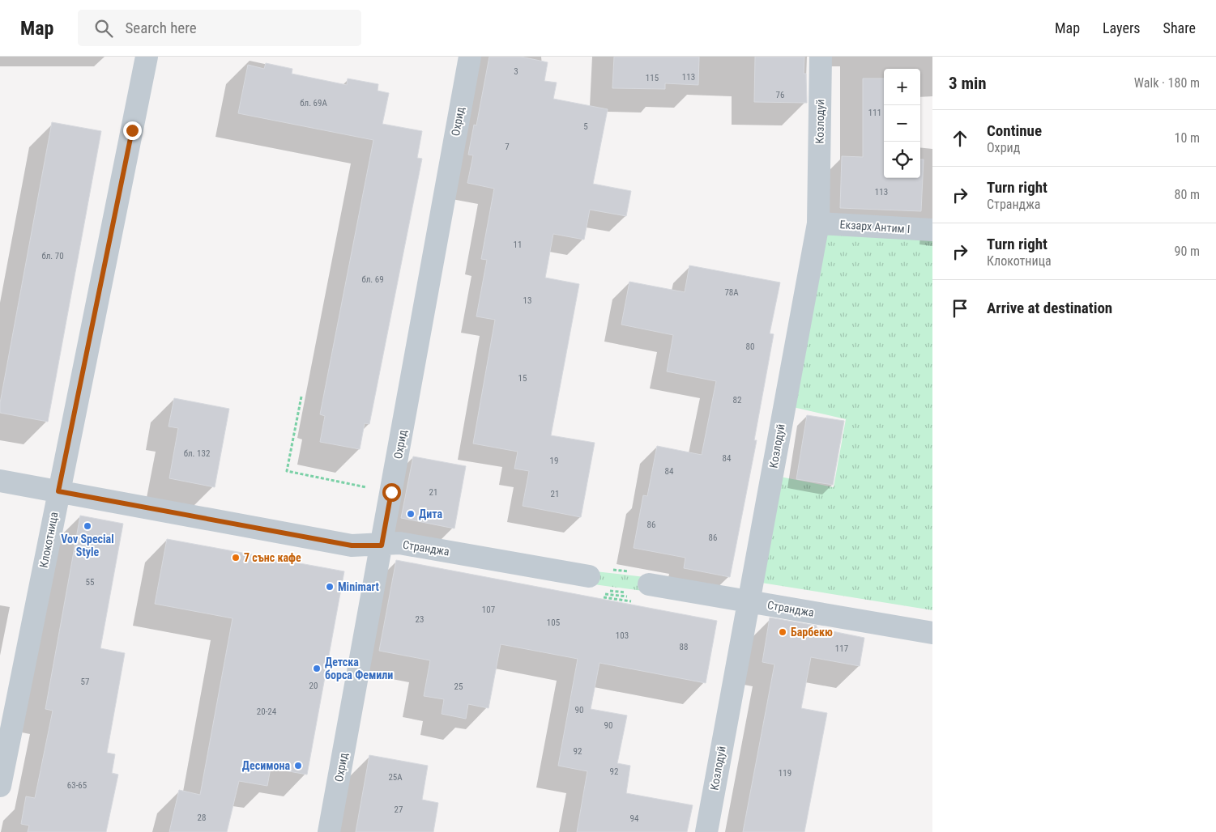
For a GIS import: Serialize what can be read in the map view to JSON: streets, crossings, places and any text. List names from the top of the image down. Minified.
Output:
{"streets":{"street":["Охрид","Козлодуй","Екзарх Антим I","Клокотница","Странджа"]},"crossings":[["Охрид","Странджа"],["Козлодуй","Екзарх Антим I"],["Козлодуй","Странджа"],["Клокотница","Странджа"]],"places":["Дита","Vov Special Style","7 сънс кафе","Minimart","Барбекю","Детска борса Фемили","Десимона"],"house_numbers":["3","113","115","76","бл. 69А","111","5","7","113","11","бл. 70","бл. 69","78А","13","80","15","82","бл. 132","84","19","84","21","21","86","86","55","107","23","105","103","88","117","57","20","25","90","20-24","90","92","92","119","25А","63-65","27","28","94"],"page":{"header":"Map","search":"Search here","nav":["Map","Layers","Share"],"heading":["3 min","Walk · 180 m"],"map_buttons":["+","−"],"list":[["Continue","Охрид","10 m"],["Turn right","Странджа","80 m"],["Turn right","Клокотница","90 m"],"Arrive at destination"]}}
